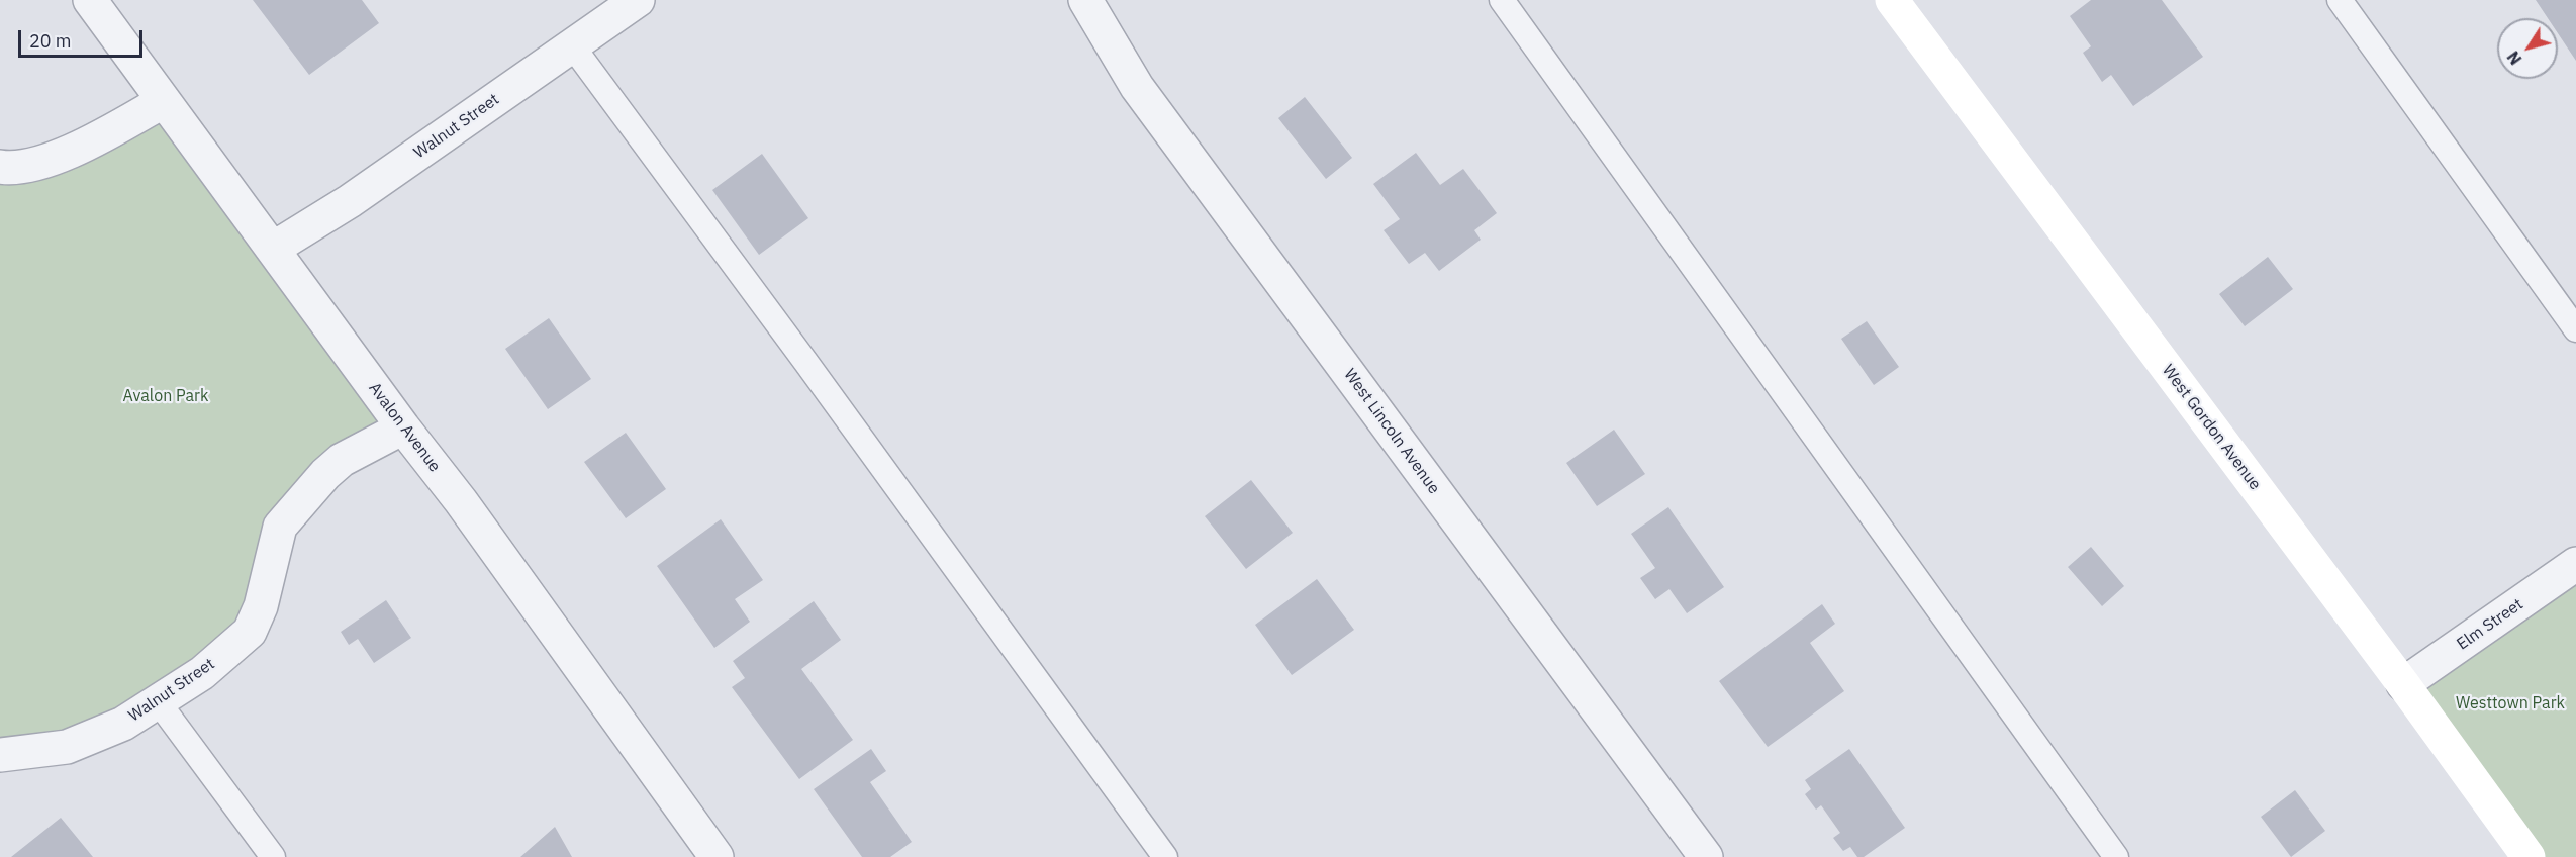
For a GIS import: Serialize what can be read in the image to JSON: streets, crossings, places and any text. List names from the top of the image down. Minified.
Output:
{"streets":{"street":["Walnut Street","Avalon Avenue","West Gordon Avenue","West Lincoln Avenue","Elm Street"]},"crossings":[["Walnut Street","Avalon Avenue"],["West Gordon Avenue","Elm Street"]],"parks":["Avalon Park","Westtown Park"],"scale_bar":"20 m","north":"bottom left"}
